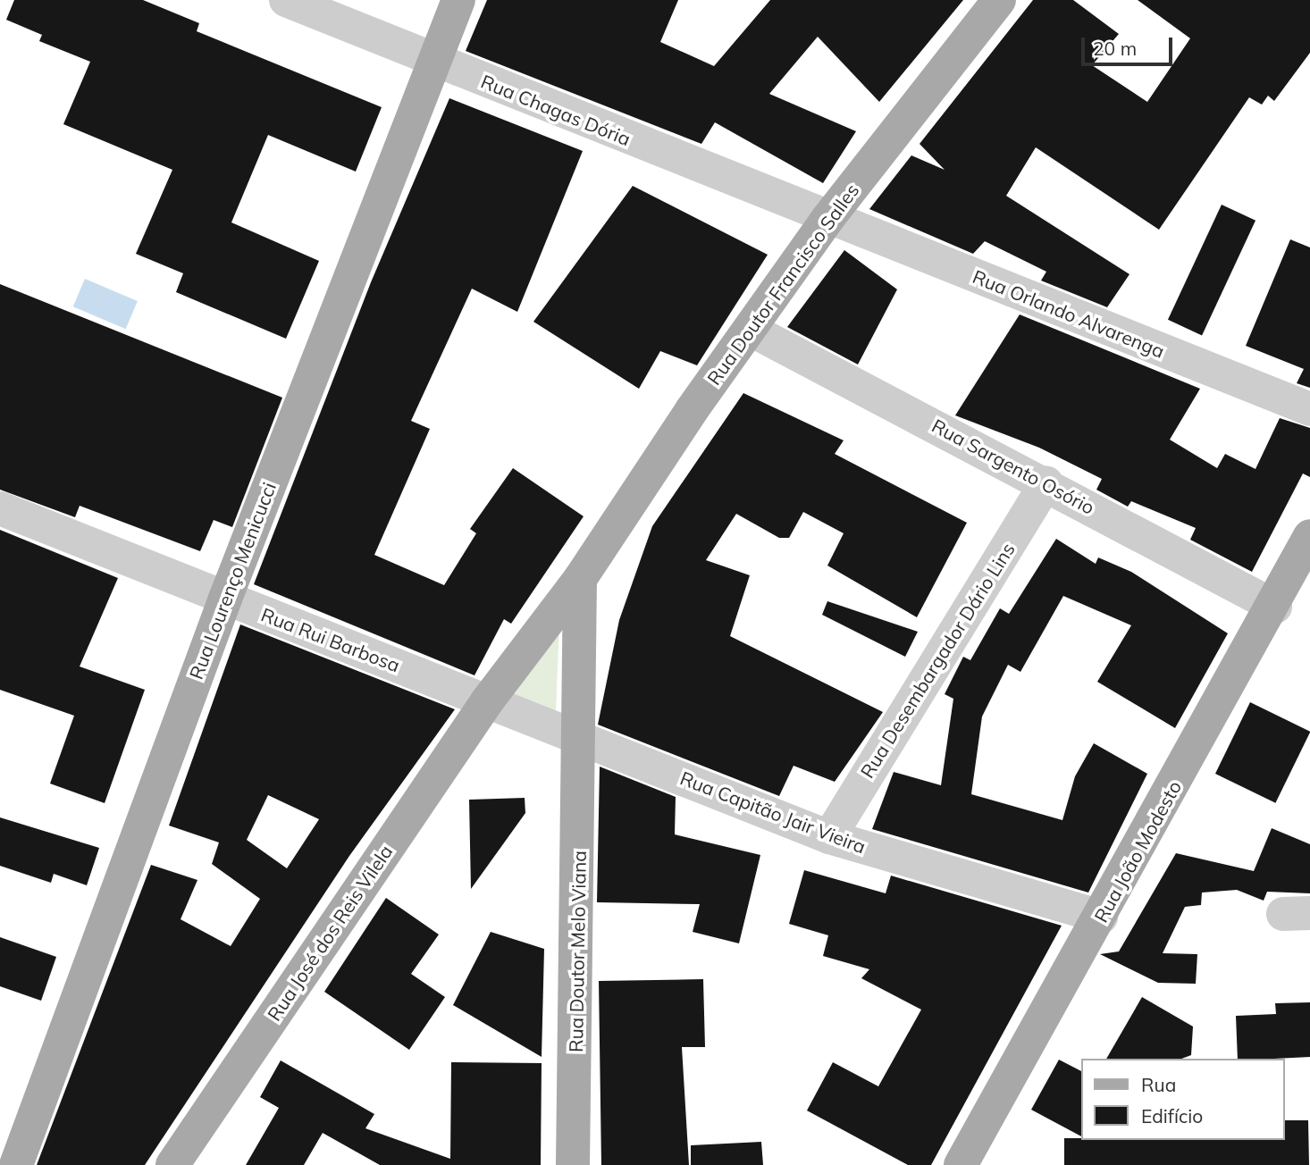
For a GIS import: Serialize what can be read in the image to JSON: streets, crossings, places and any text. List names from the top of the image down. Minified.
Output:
{"streets":{"main road":["Rua Doutor Francisco Salles","Rua Lourenço Menicucci","Rua João Modesto","Rua José dos Reis Vilela","Rua Doutor Melo Viana"],"street":["Rua Chagas Dória","Rua Orlando Alvarenga","Rua Sargento Osório","Rua Rui Barbosa","Rua Desembargador Dário Lins","Rua Capitão Jair Vieira"]},"crossings":[["Rua Chagas Dória","Rua Doutor Francisco Salles"],["Rua Chagas Dória","Rua Orlando Alvarenga"],["Rua Chagas Dória","Rua Lourenço Menicucci"],["Rua Doutor Francisco Salles","Rua Orlando Alvarenga"],["Rua Doutor Francisco Salles","Rua Sargento Osório"],["Rua Doutor Francisco Salles","Rua Rui Barbosa"],["Rua Doutor Francisco Salles","Rua Capitão Jair Vieira"],["Rua Doutor Francisco Salles","Rua José dos Reis Vilela"],["Rua Sargento Osório","Rua Desembargador Dário Lins"],["Rua Sargento Osório","Rua João Modesto"],["Rua Lourenço Menicucci","Rua Rui Barbosa"],["Rua Rui Barbosa","Rua Capitão Jair Vieira"],["Rua Rui Barbosa","Rua José dos Reis Vilela"],["Rua Desembargador Dário Lins","Rua Capitão Jair Vieira"],["Rua Capitão Jair Vieira","Rua João Modesto"],["Rua Capitão Jair Vieira","Rua José dos Reis Vilela"],["Rua Capitão Jair Vieira","Rua Doutor Melo Viana"]],"legend":["Rua","Edifício"],"scale_bar":"20 m"}
